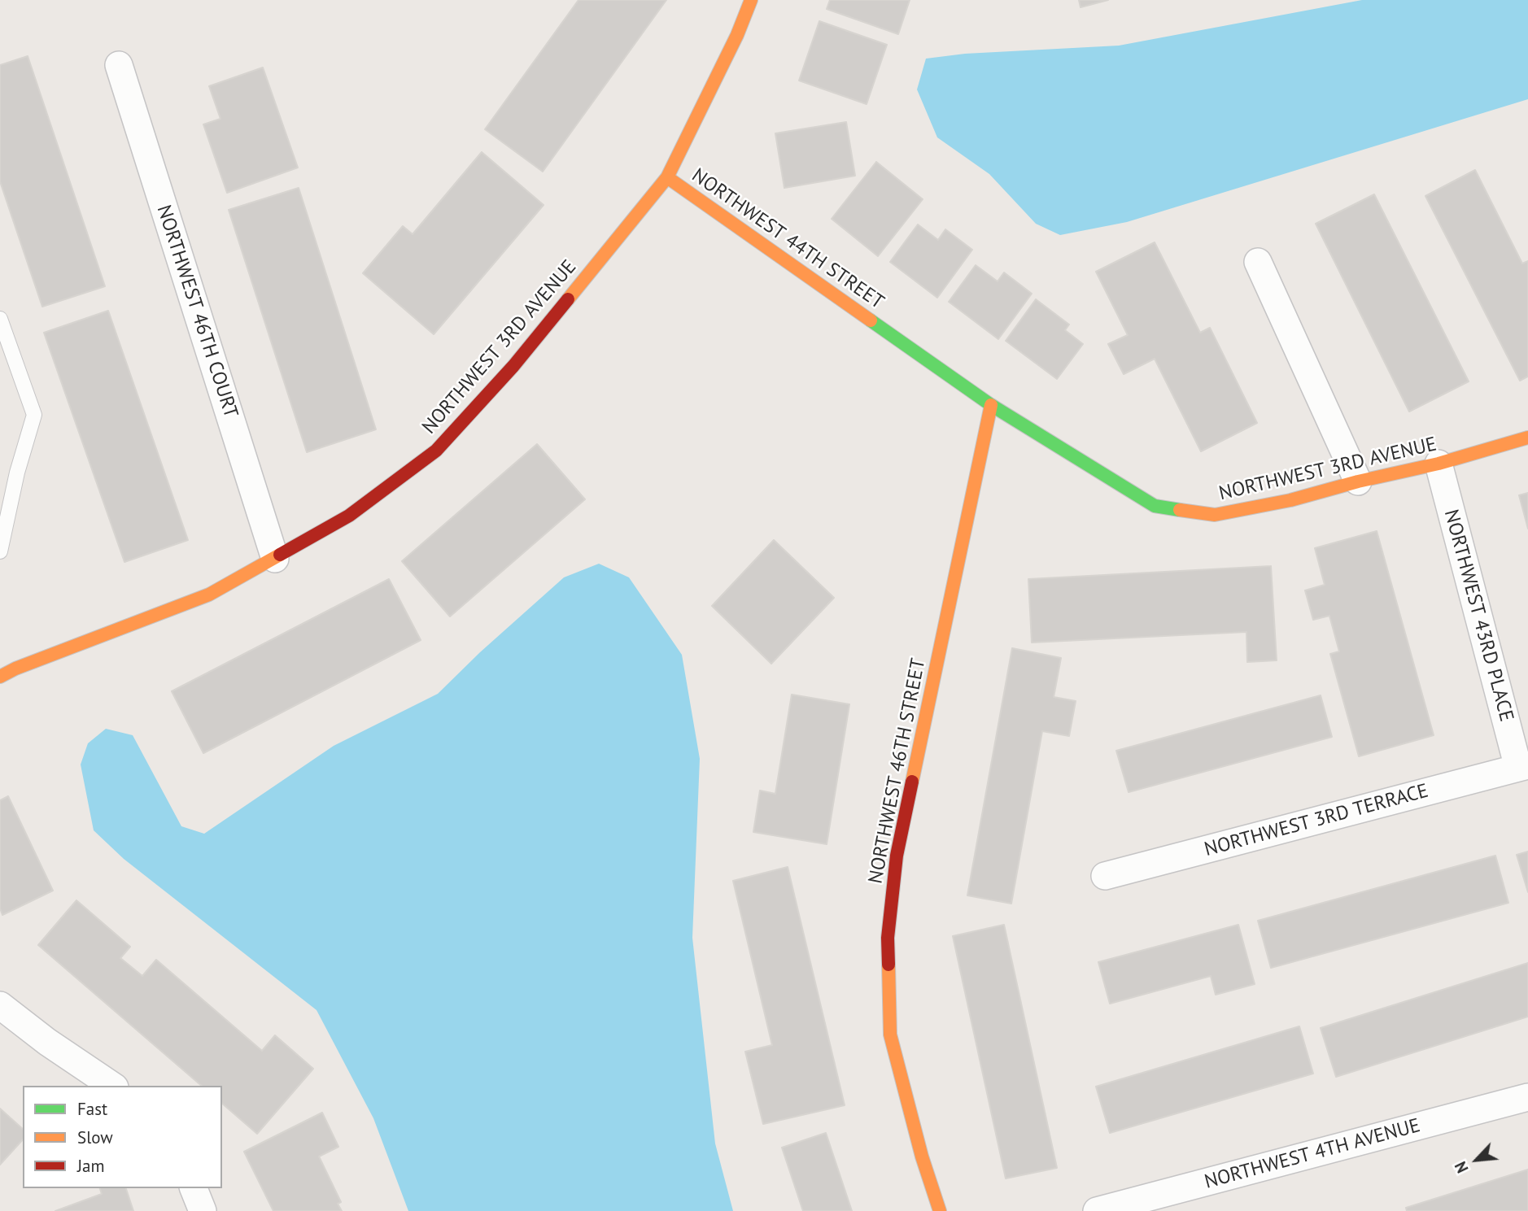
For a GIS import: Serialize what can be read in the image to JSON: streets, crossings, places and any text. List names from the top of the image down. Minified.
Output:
{"streets":{"street":["NORTHWEST 44TH STREET","NORTHWEST 46TH COURT","NORTHWEST 3RD AVENUE","NORTHWEST 43RD PLACE","NORTHWEST 46TH STREET","NORTHWEST 3RD TERRACE","NORTHWEST 4TH AVENUE"]},"crossings":[["NORTHWEST 44TH STREET","NORTHWEST 3RD AVENUE"],["NORTHWEST 44TH STREET","NORTHWEST 46TH STREET"],["NORTHWEST 46TH COURT","NORTHWEST 3RD AVENUE"],["NORTHWEST 3RD AVENUE","NORTHWEST 43RD PLACE"],["NORTHWEST 3RD AVENUE","NORTHWEST 46TH STREET"],["NORTHWEST 43RD PLACE","NORTHWEST 3RD TERRACE"]],"legend":["Fast","Slow","Jam"],"north":"bottom left"}
